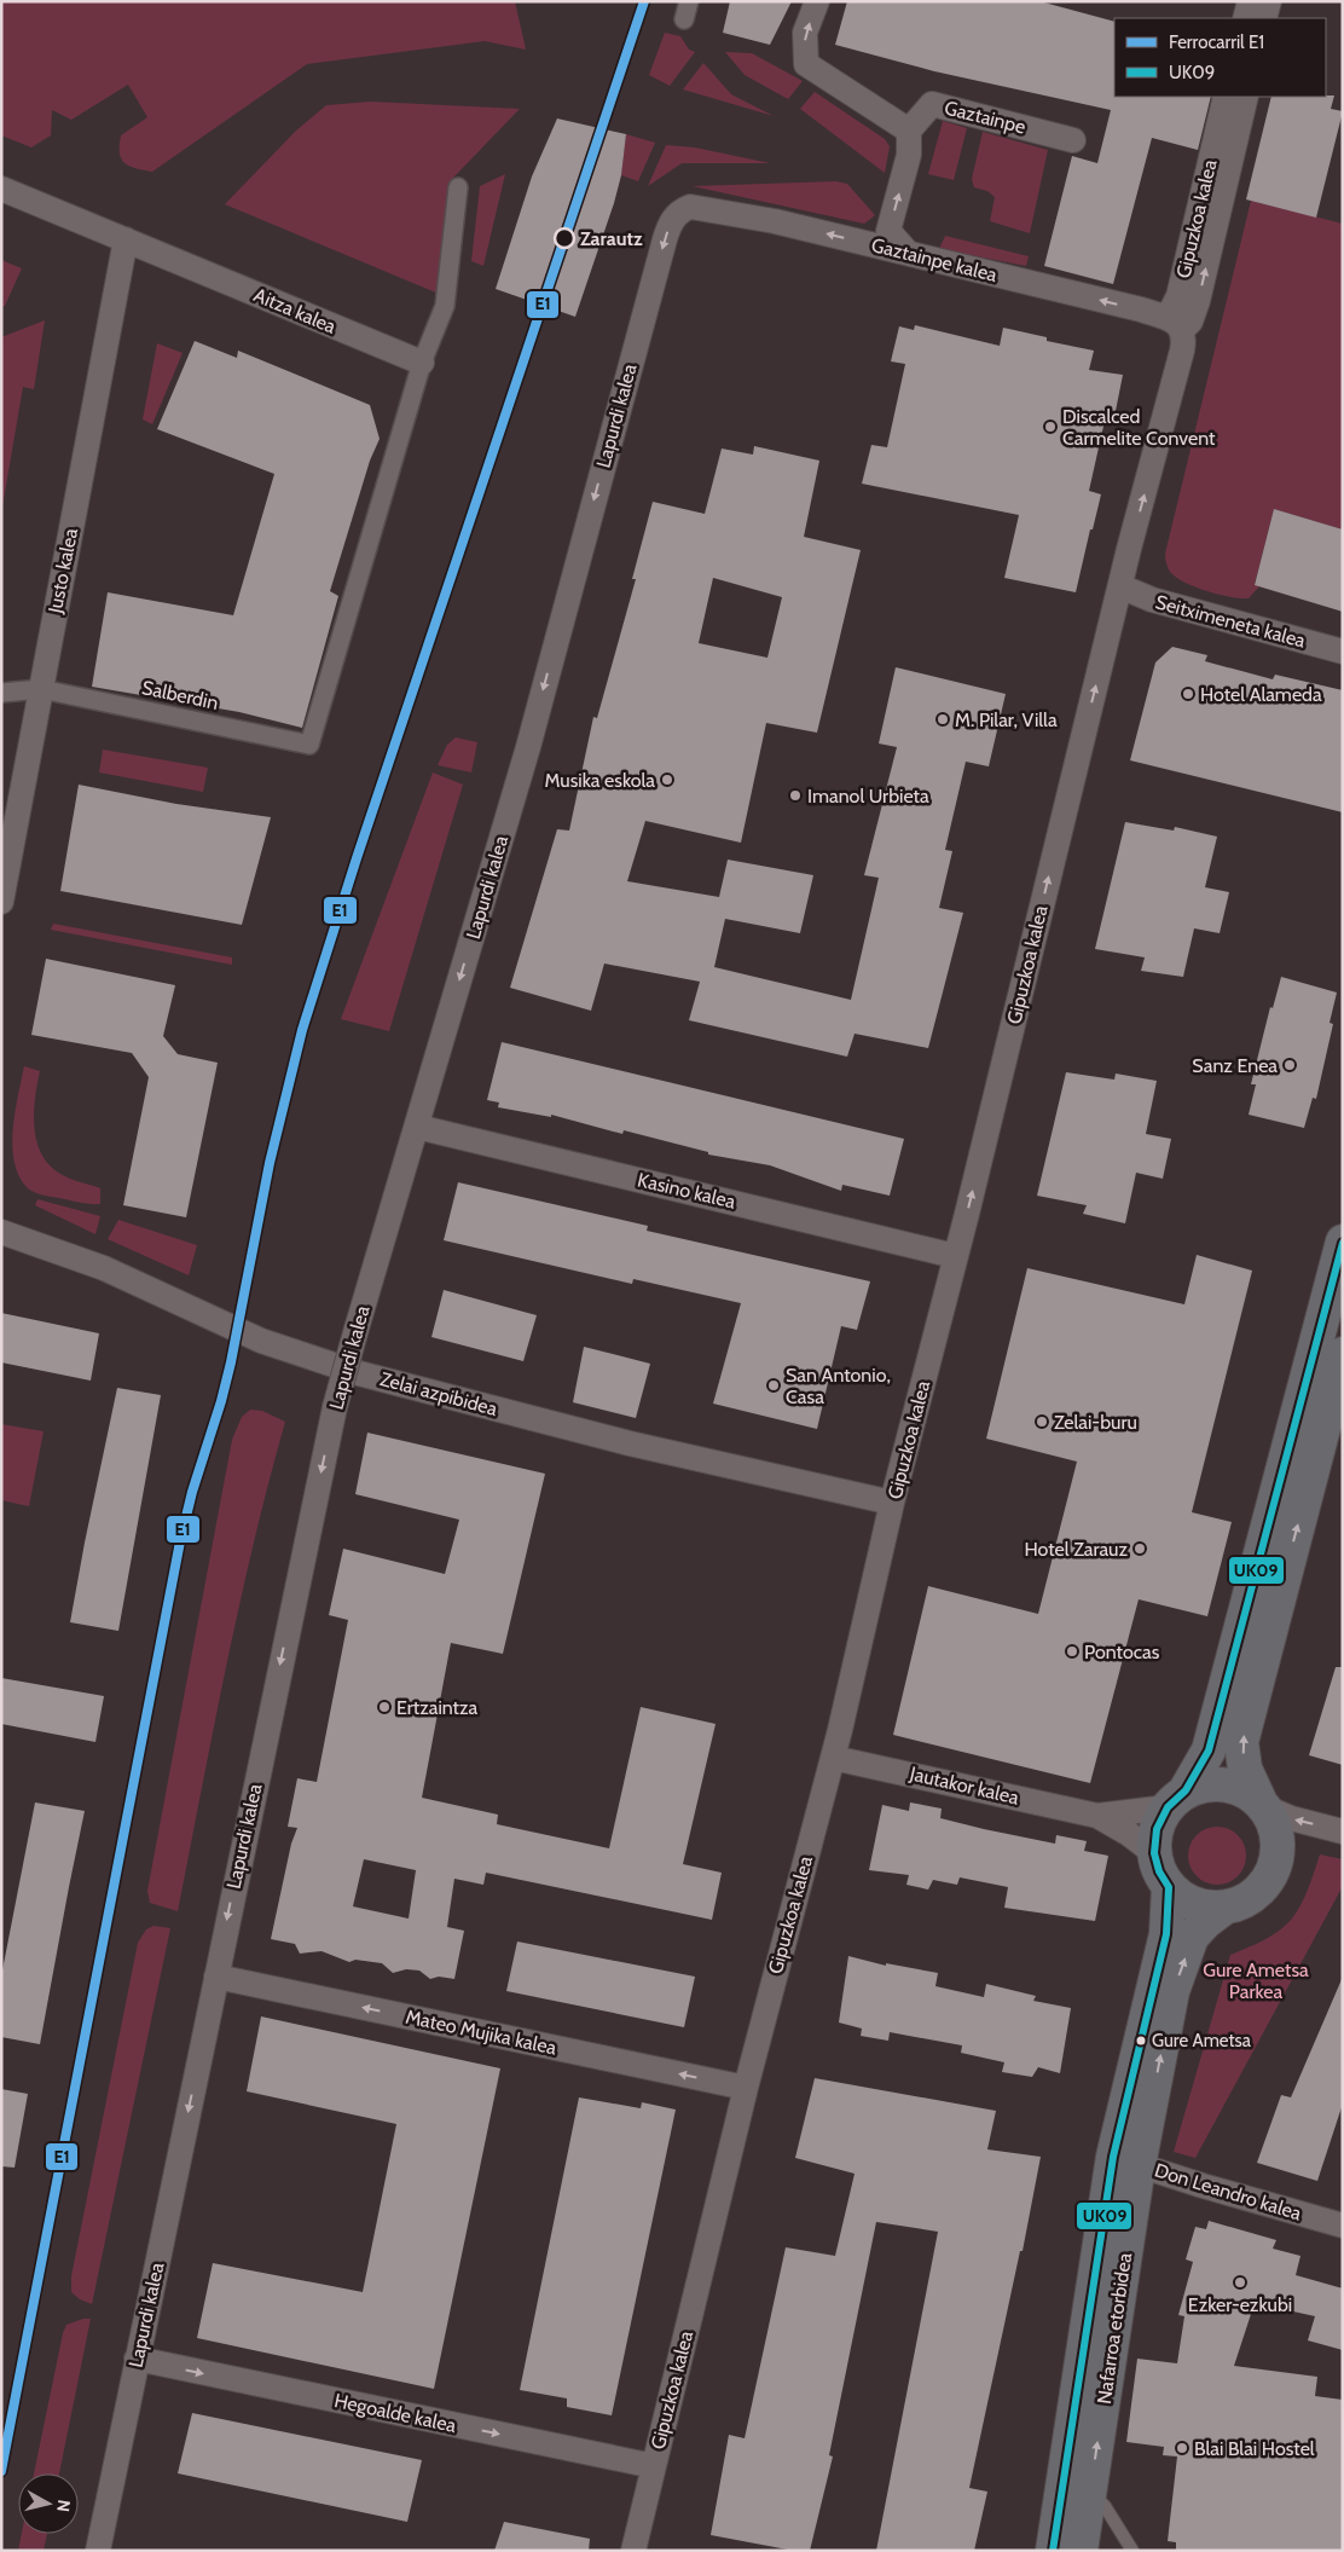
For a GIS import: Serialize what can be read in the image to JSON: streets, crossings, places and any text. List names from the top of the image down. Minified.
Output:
{"streets":{"highway":["Nafarroa etorbidea"],"street":["Gaztainpe","Gipuzkoa kalea","Gaztainpe kalea","Aitza kalea","Lapurdi kalea","Justo kalea","Seitximeneta kalea","Salberdin","Kasino kalea","Zelai azpibidea","Jautakor kalea","Mateo Mujika kalea","Don Leandro kalea","Hegoalde kalea"]},"crossings":[["Gipuzkoa kalea","Gaztainpe kalea"],["Gipuzkoa kalea","Seitximeneta kalea"],["Gipuzkoa kalea","Kasino kalea"],["Gipuzkoa kalea","Zelai azpibidea"],["Gipuzkoa kalea","Jautakor kalea"],["Gipuzkoa kalea","Mateo Mujika kalea"],["Gipuzkoa kalea","Hegoalde kalea"],["Gaztainpe kalea","Lapurdi kalea"],["Aitza kalea","Justo kalea"],["Aitza kalea","Salberdin"],["Lapurdi kalea","Kasino kalea"],["Lapurdi kalea","Mateo Mujika kalea"],["Lapurdi kalea","Hegoalde kalea"],["Justo kalea","Salberdin"],["Jautakor kalea","Nafarroa etorbidea"],["Don Leandro kalea","Nafarroa etorbidea"]],"one_way":["Gipuzkoa kalea","Gaztainpe kalea","Lapurdi kalea","Mateo Mujika kalea","Hegoalde kalea"],"parks":["Gure Ametsa Parkea"],"places":["Zarautz","Discalced Carmelite Convent","Hotel Alameda","M. Pilar, Villa","Musika eskola","Imanol Urbieta","Sanz Enea","San Antonio, Casa","Zelai-buru","Hotel Zarauz","Pontocas","Ertzaintza","Gure Ametsa","Ezker-ezkubi","Blai Blai Hostel"],"lines":["rail line E1","transit line UK09"],"legend":["Ferrocarril E1","UK09"],"north":"right"}
